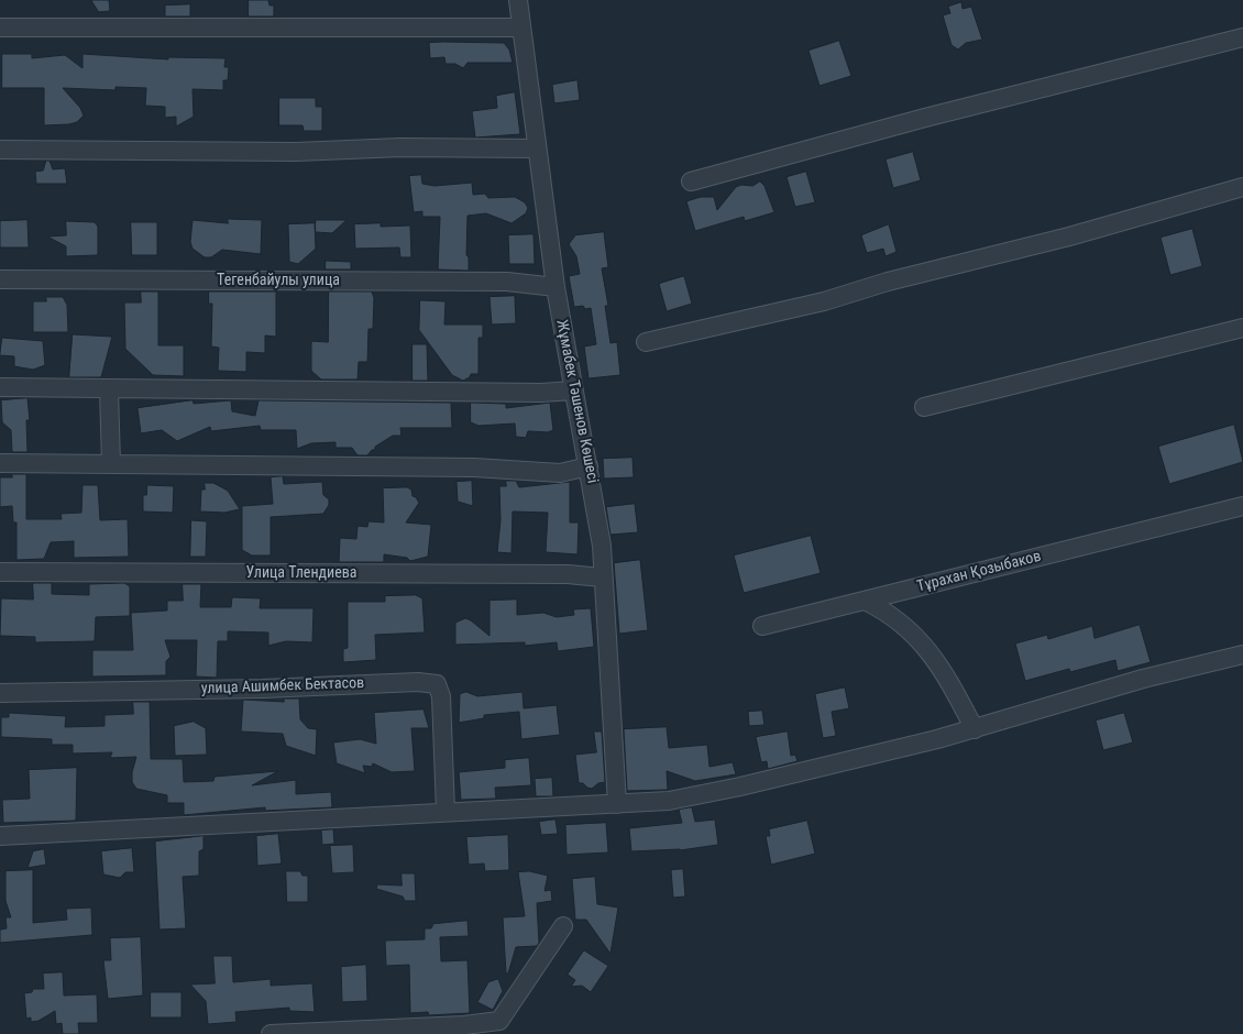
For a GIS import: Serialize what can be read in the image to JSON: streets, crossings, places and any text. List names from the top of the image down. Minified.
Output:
{"streets":{"street":["Тегенбайулы улица","Жұмабек Тәшенов Көшесі","Тұрахан Қозыбаков","Улица Тлендиева","улица Ашимбек Бектасов"]},"crossings":[["Тегенбайулы улица","Жұмабек Тәшенов Көшесі"],["Жұмабек Тәшенов Көшесі","Улица Тлендиева"]]}
